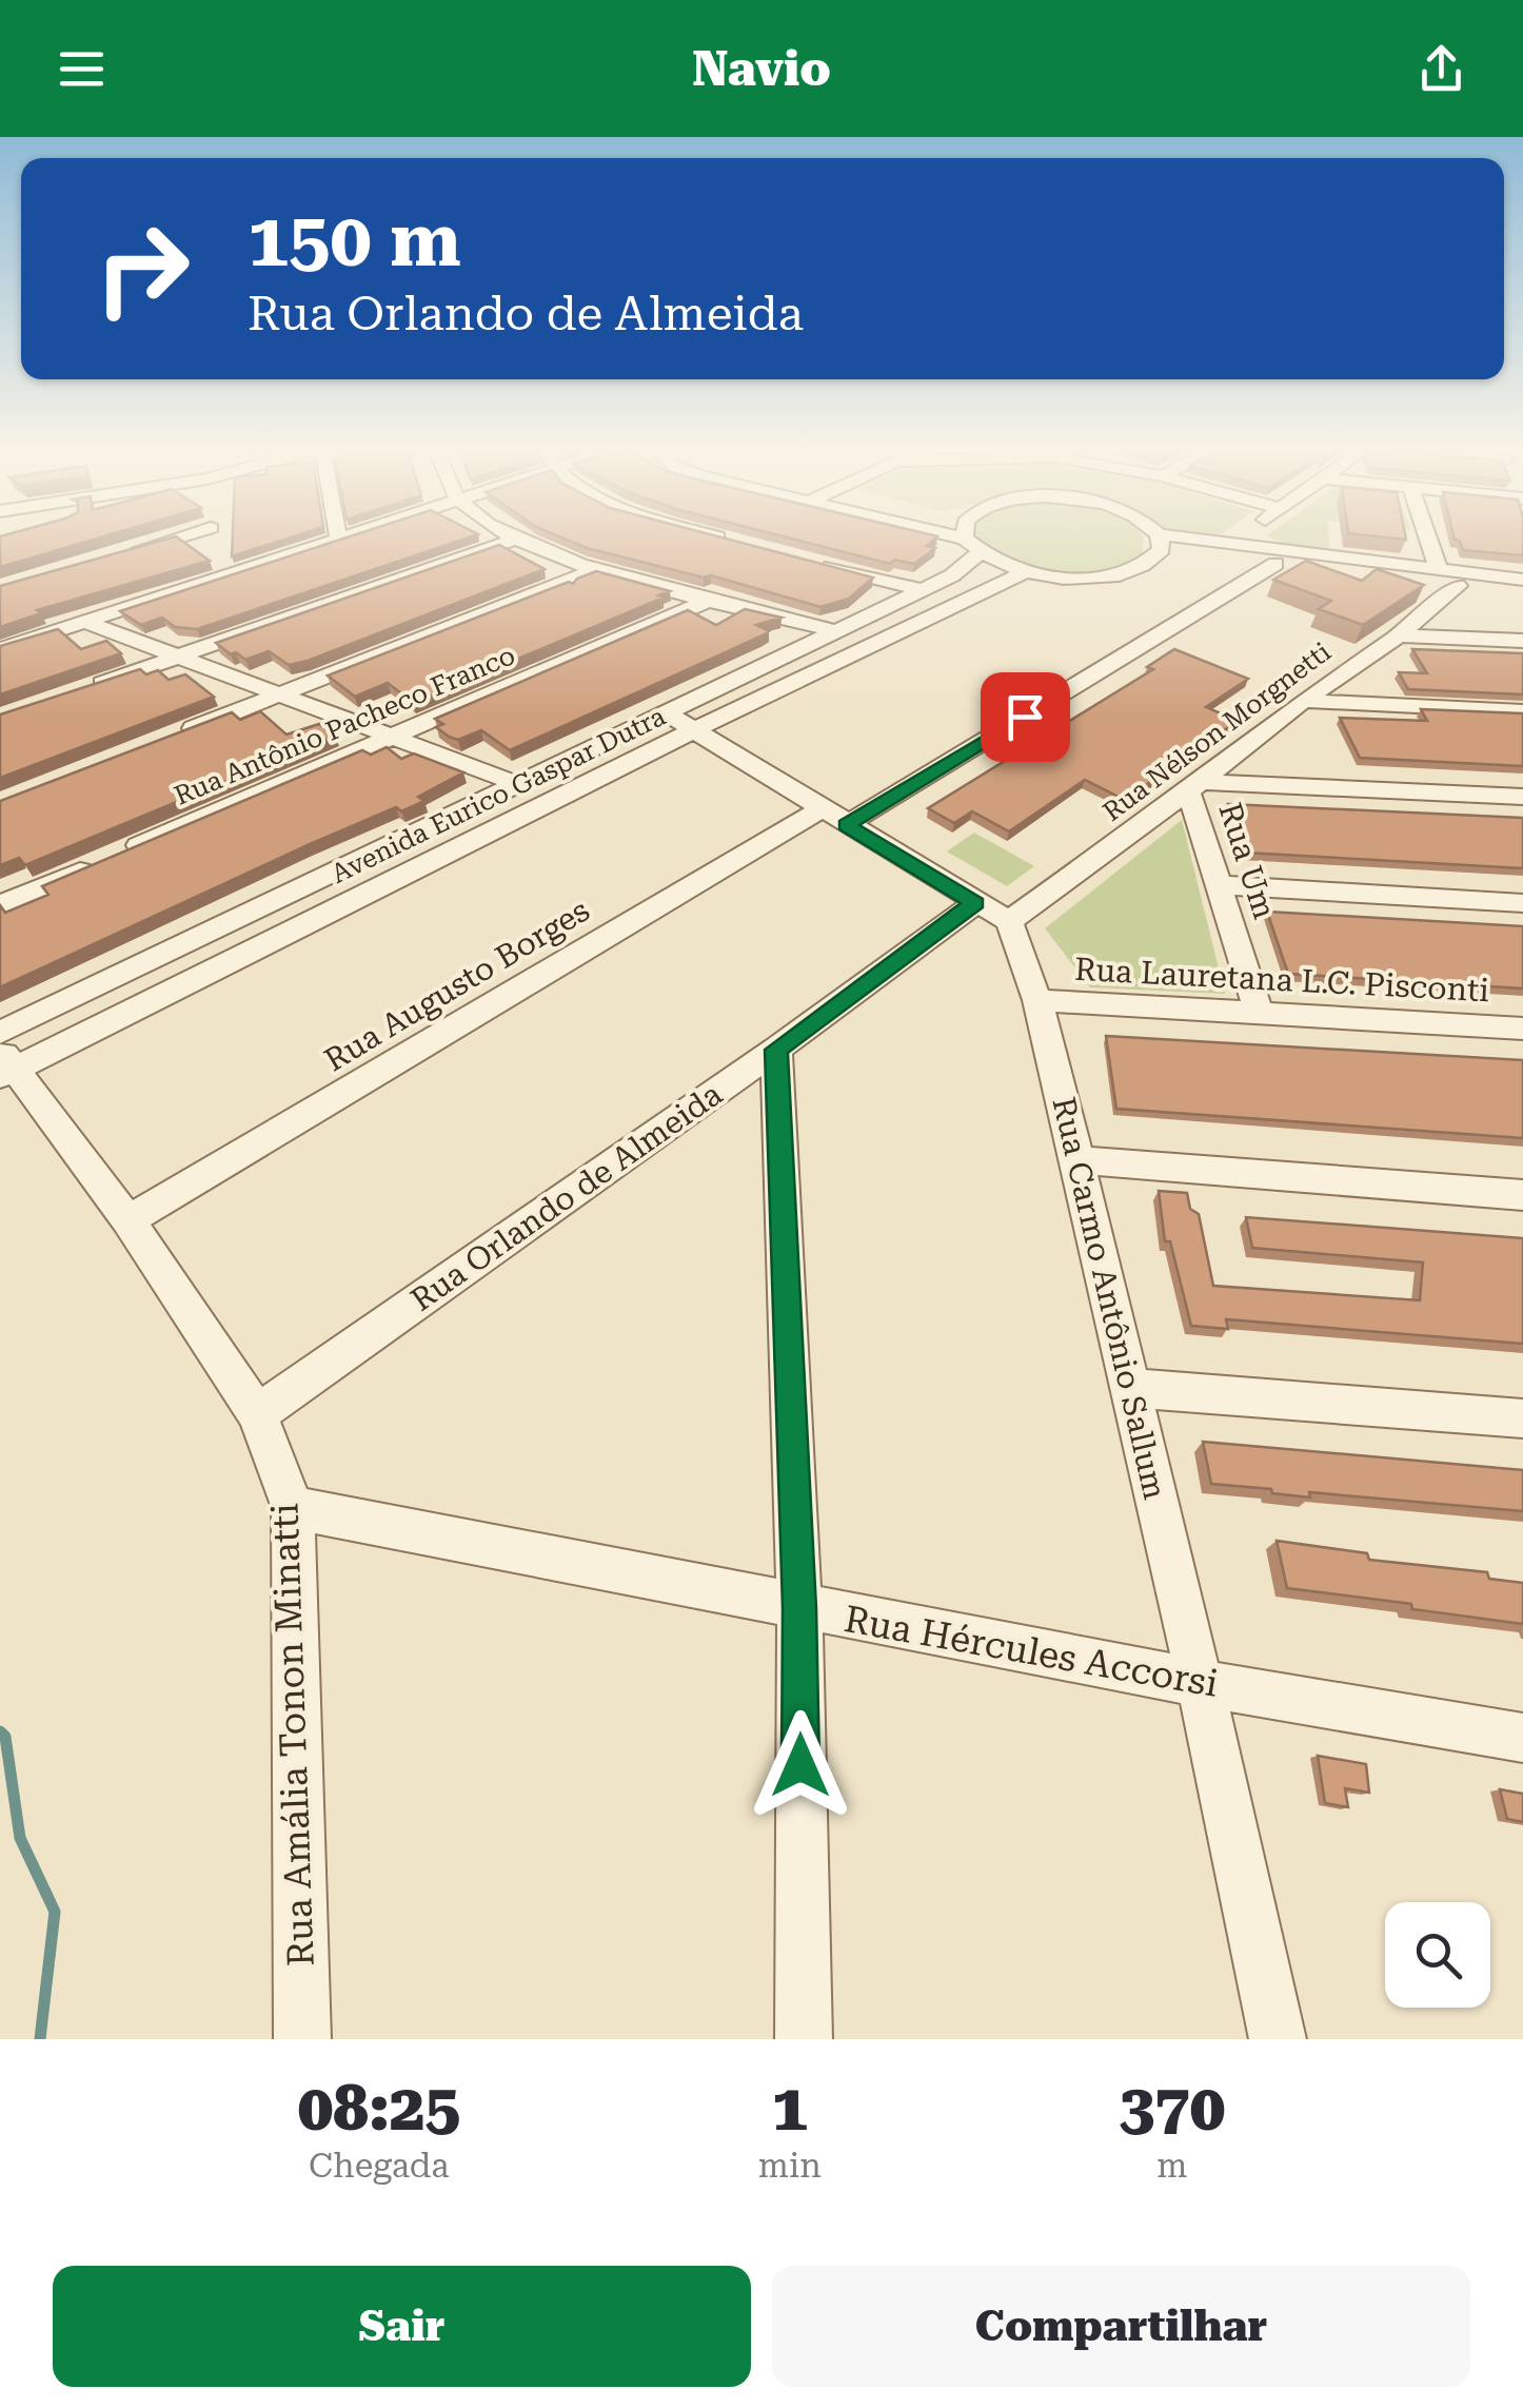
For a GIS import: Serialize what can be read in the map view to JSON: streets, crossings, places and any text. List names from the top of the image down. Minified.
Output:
{"streets":{"street":["Rua Antônio Pacheco Franco","Rua Nélson Morgnetti","Avenida Eurico Gaspar Dutra","Rua Um","Rua Lauretana L.C. Pisconti","Rua Augusto Borges","Rua Orlando de Almeida","Rua Carmo Antônio Sallum","Rua Hércules Accorsi","Rua Amália Tonon Minatti"]},"crossings":[["Rua Nélson Morgnetti","Rua Um"],["Rua Nélson Morgnetti","Rua Orlando de Almeida"],["Rua Nélson Morgnetti","Rua Carmo Antônio Sallum"],["Avenida Eurico Gaspar Dutra","Rua Amália Tonon Minatti"],["Rua Um","Rua Lauretana L.C. Pisconti"],["Rua Lauretana L.C. Pisconti","Rua Carmo Antônio Sallum"],["Rua Augusto Borges","Rua Amália Tonon Minatti"],["Rua Orlando de Almeida","Rua Carmo Antônio Sallum"],["Rua Orlando de Almeida","Rua Amália Tonon Minatti"],["Rua Carmo Antônio Sallum","Rua Hércules Accorsi"],["Rua Hércules Accorsi","Rua Amália Tonon Minatti"]],"page":{"header":"Navio","turn":["150 m","Rua Orlando de Almeida"],"eta":["08:25","Chegada","1","min","370","m"],"buttons":["Sair","Compartilhar"]}}
